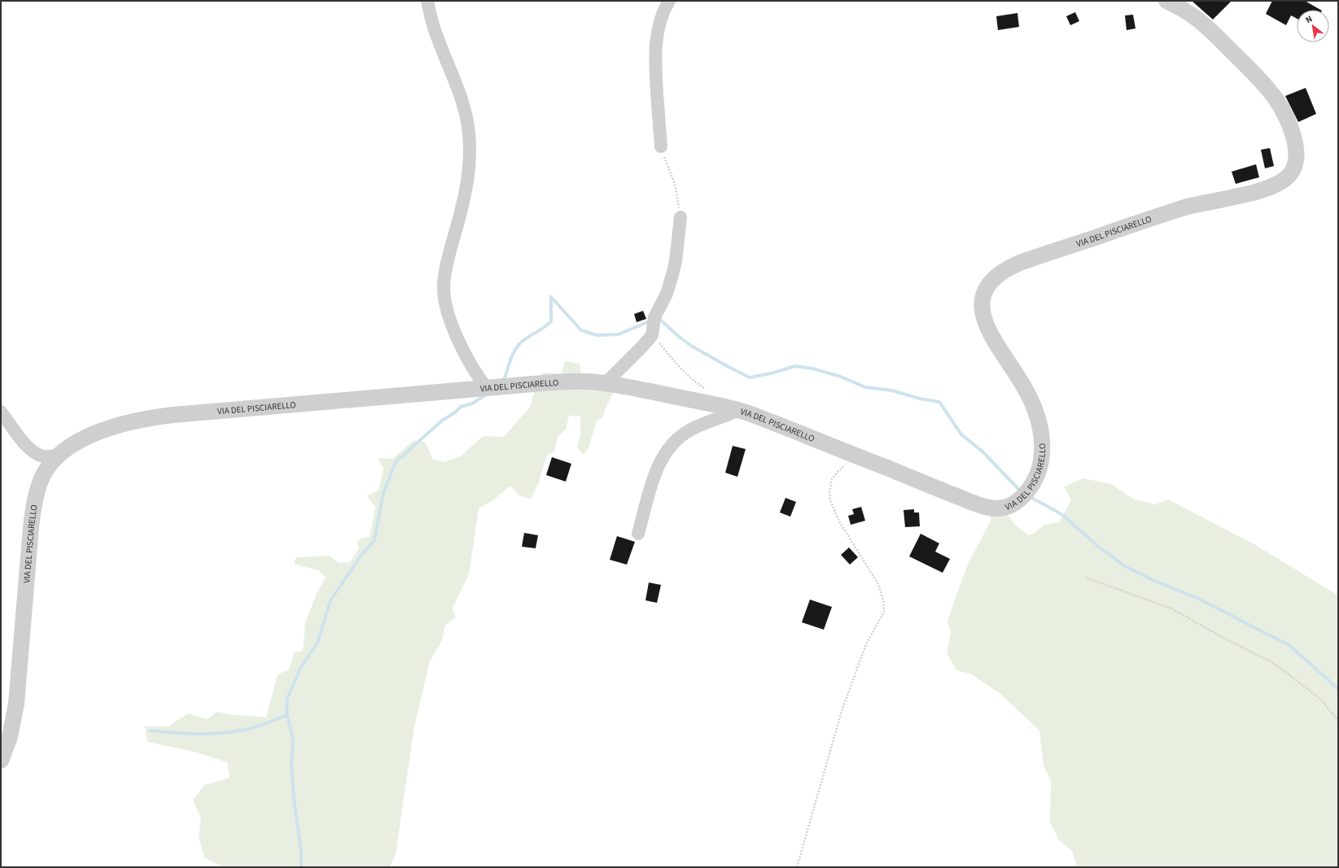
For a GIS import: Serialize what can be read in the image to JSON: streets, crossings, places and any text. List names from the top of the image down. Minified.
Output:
{"streets":{"street":["VIA DEL PISCIARELLO"]},"north":"top left"}
